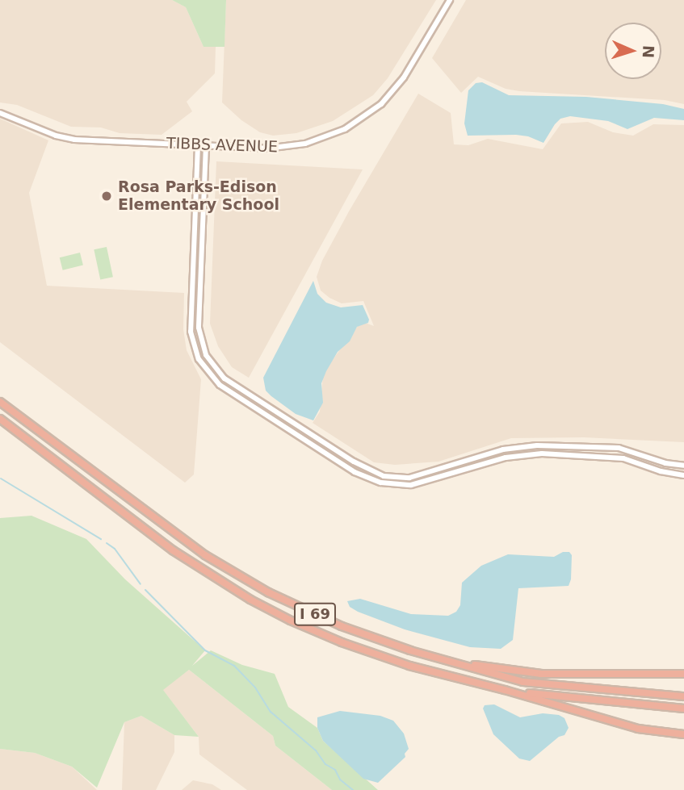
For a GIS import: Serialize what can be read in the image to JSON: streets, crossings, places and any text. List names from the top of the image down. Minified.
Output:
{"streets":{"highway":["I 69"],"street":["TIBBS AVENUE"]},"places":["Rosa Parks-Edison Elementary School"],"north":"right"}
